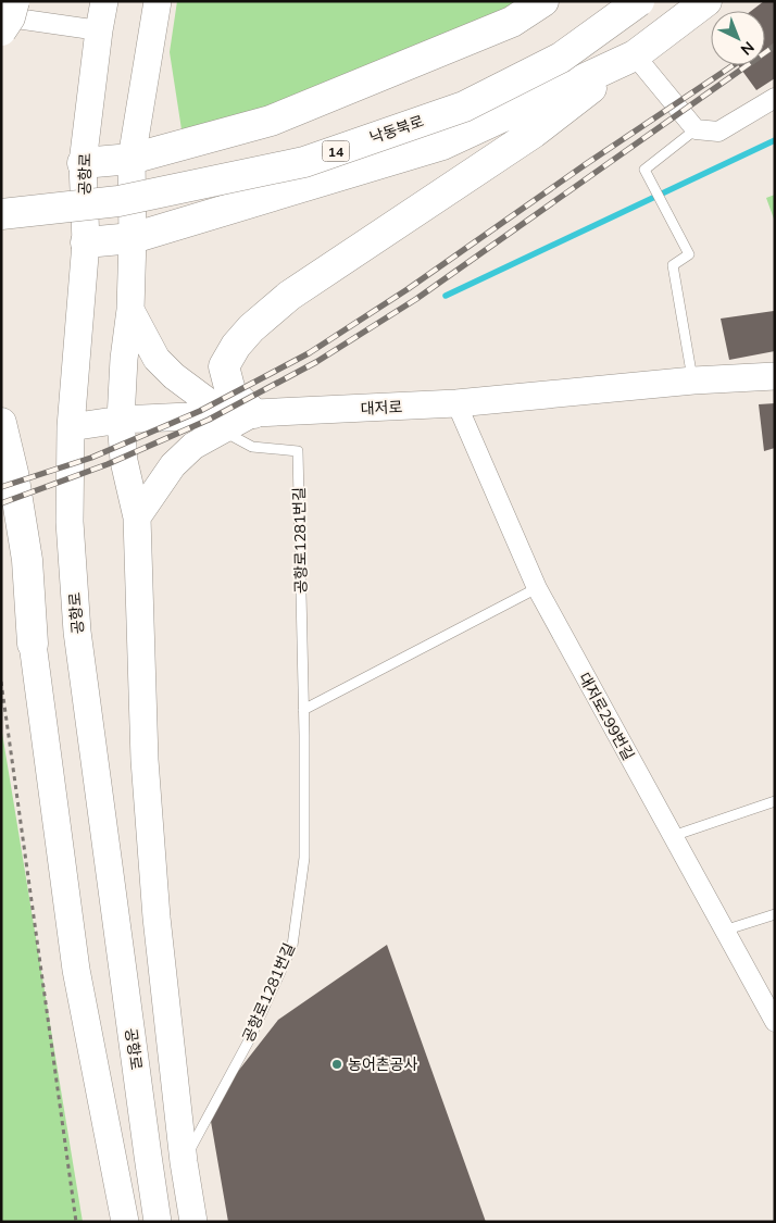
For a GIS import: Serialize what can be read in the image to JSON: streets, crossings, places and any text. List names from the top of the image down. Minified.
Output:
{"streets":{"main road":["낙동북로","14","공항로","대저로"],"street":["대저로299번길"],"lane":["공항로1281번길"]},"crossings":[["공항로","대저로"],["대저로","공항로1281번길"],["대저로","대저로299번길"]],"places":["농어촌공사"],"north":"bottom right"}
